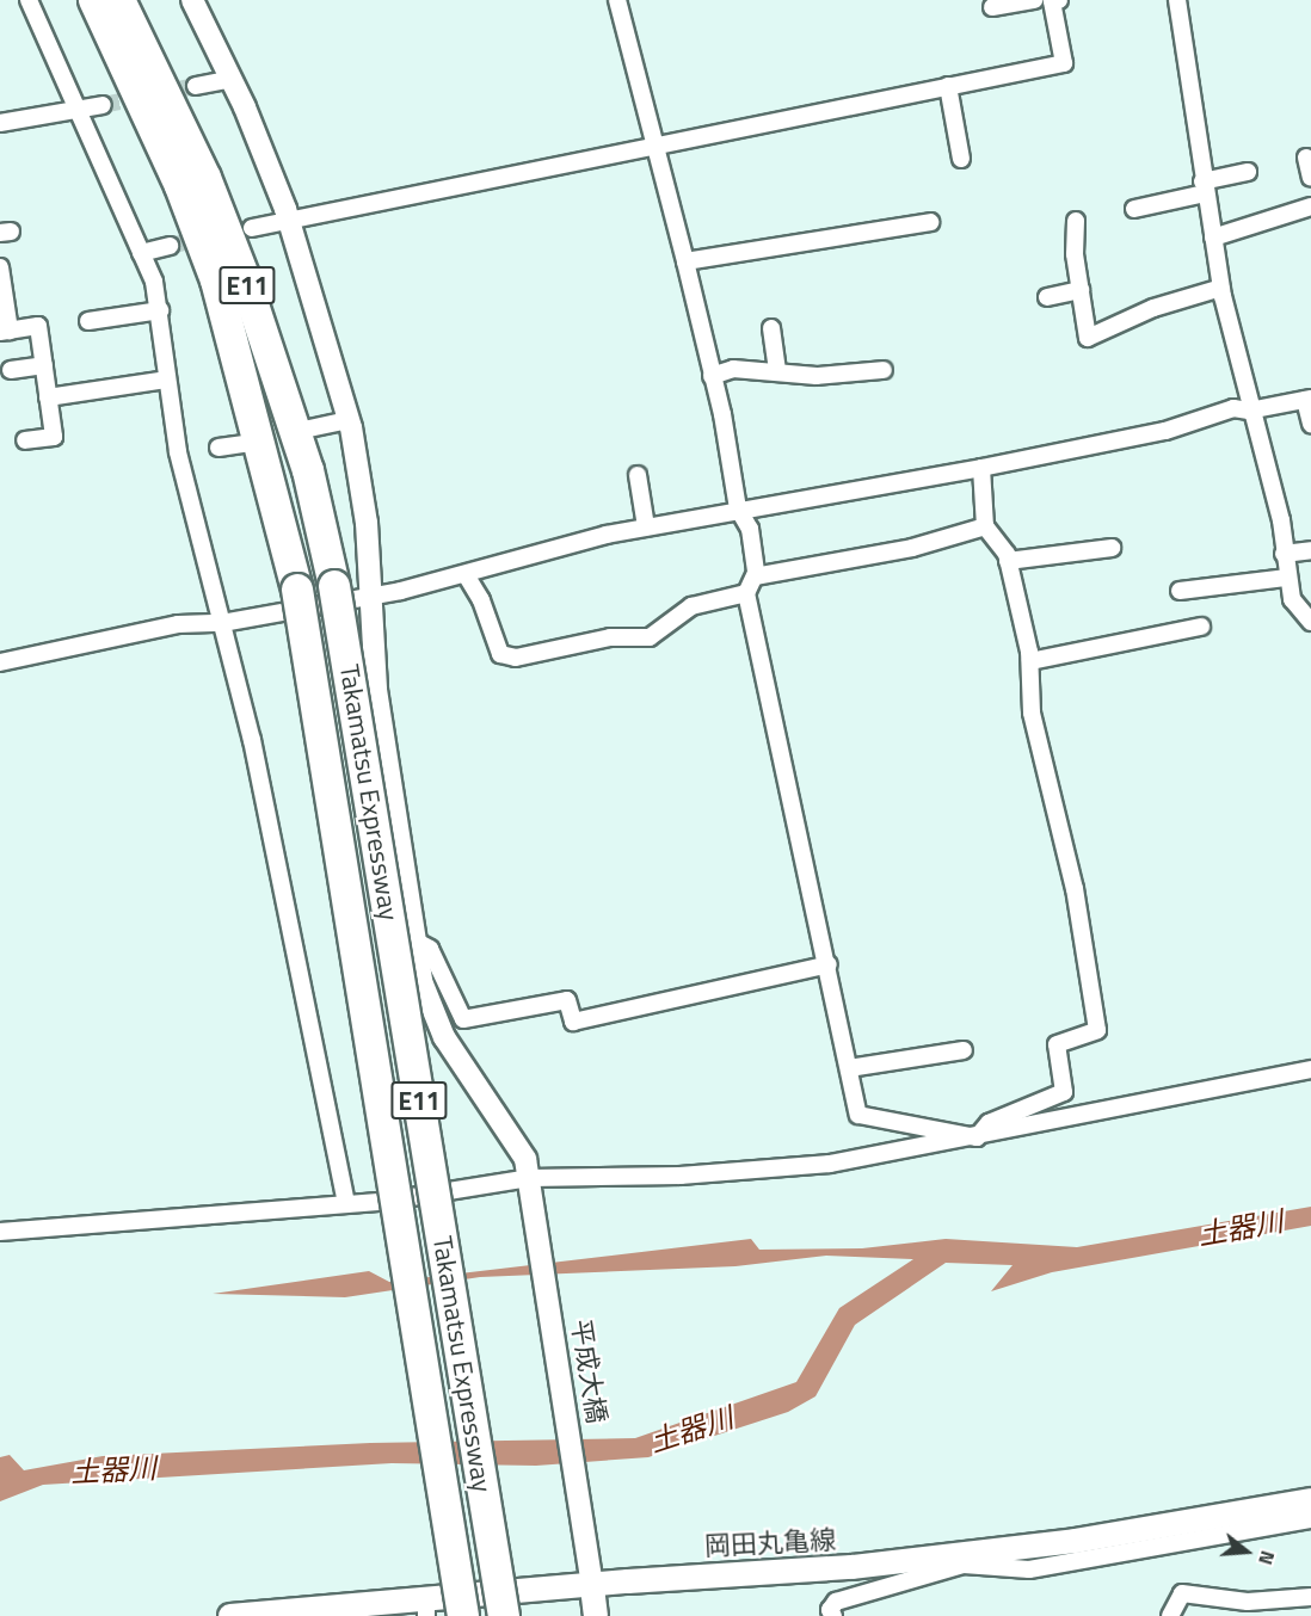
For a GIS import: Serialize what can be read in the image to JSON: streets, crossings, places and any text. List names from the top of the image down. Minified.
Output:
{"streets":{"highway":["E11","Takamatsu Expressway"],"main road":["岡田丸亀線"],"street":["平成大橋"]},"crossings":[["平成大橋","岡田丸亀線"]],"water":["土器川"],"north":"right"}
